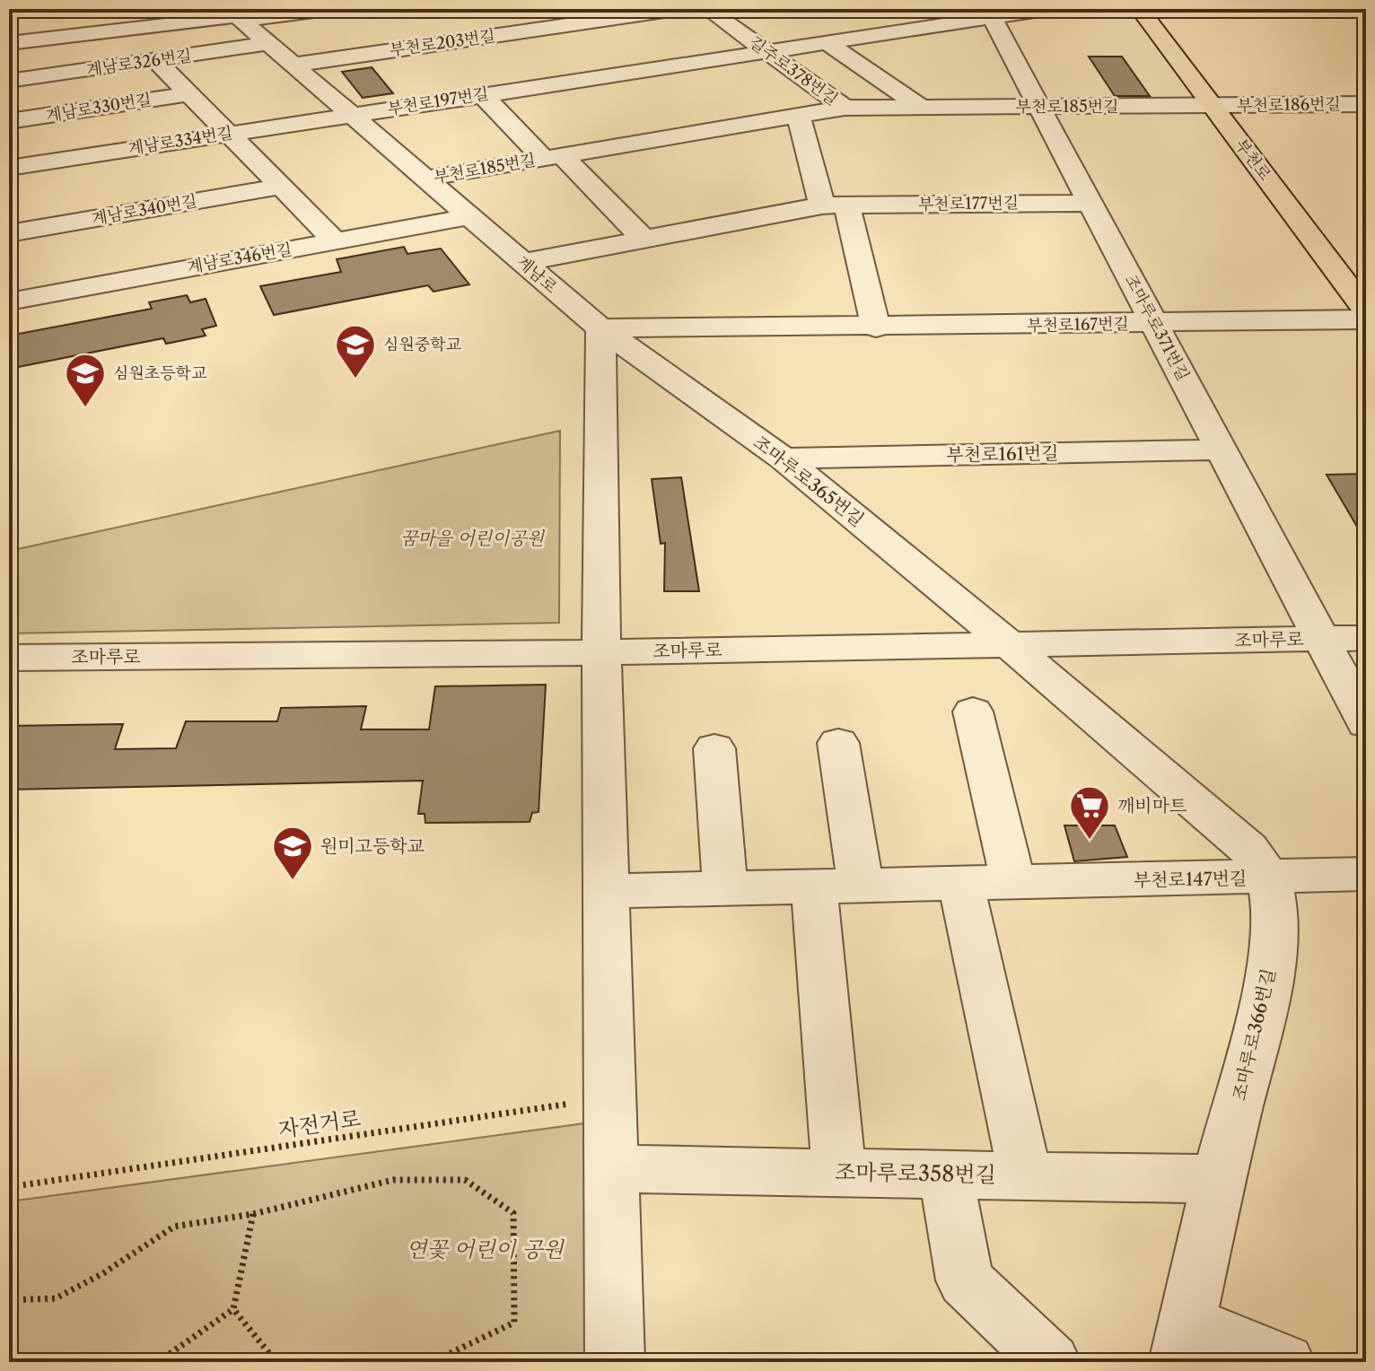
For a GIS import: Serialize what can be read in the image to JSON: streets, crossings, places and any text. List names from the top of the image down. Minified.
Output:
{"streets":{"main road":["부천로"],"street":["부천로203번길","계남로326번길","길주로378번길","부천로197번길","부천로186번길","부천로185번길","계남로330번길","계남로334번길","부천로177번길","계남로340번길","계남로346번길","계남로","부천로167번길","조마루로371번길","부천로161번길","조마루로365번길","조마루로","부천로147번길","조마루로366번길","조마루로358번길"],"path":["자전거로"]},"crossings":[["부천로203번길","부천로197번길"],["부천로203번길","계남로"],["계남로326번길","계남로"],["길주로378번길","부천로197번길"],["길주로378번길","부천로185번길"],["부천로197번길","부천로185번길"],["부천로197번길","계남로334번길"],["부천로197번길","계남로"],["부천로197번길","조마루로371번길"],["부천로186번길","부천로185번길"],["부천로186번길","부천로"],["부천로185번길","부천로"],["부천로185번길","계남로"],["부천로185번길","조마루로371번길"],["계남로334번길","계남로"],["부천로177번길","계남로"],["부천로177번길","조마루로371번길"],["계남로346번길","계남로"],["계남로","부천로167번길"],["계남로","조마루로365번길"],["부천로167번길","조마루로371번길"],["부천로167번길","조마루로365번길"],["조마루로371번길","부천로161번길"],["조마루로371번길","조마루로"],["부천로161번길","조마루로365번길"],["조마루로365번길","조마루로"],["조마루로365번길","조마루로366번길"],["조마루로","조마루로366번길"],["부천로147번길","조마루로366번길"],["조마루로366번길","조마루로358번길"]],"parks":["꿈마을 어린이공원","연꽃 어린이 공원"],"places":{"school or university":["심원중학교","심원초등학교","원미고등학교"],"supermarket":["깨비마트"]}}
